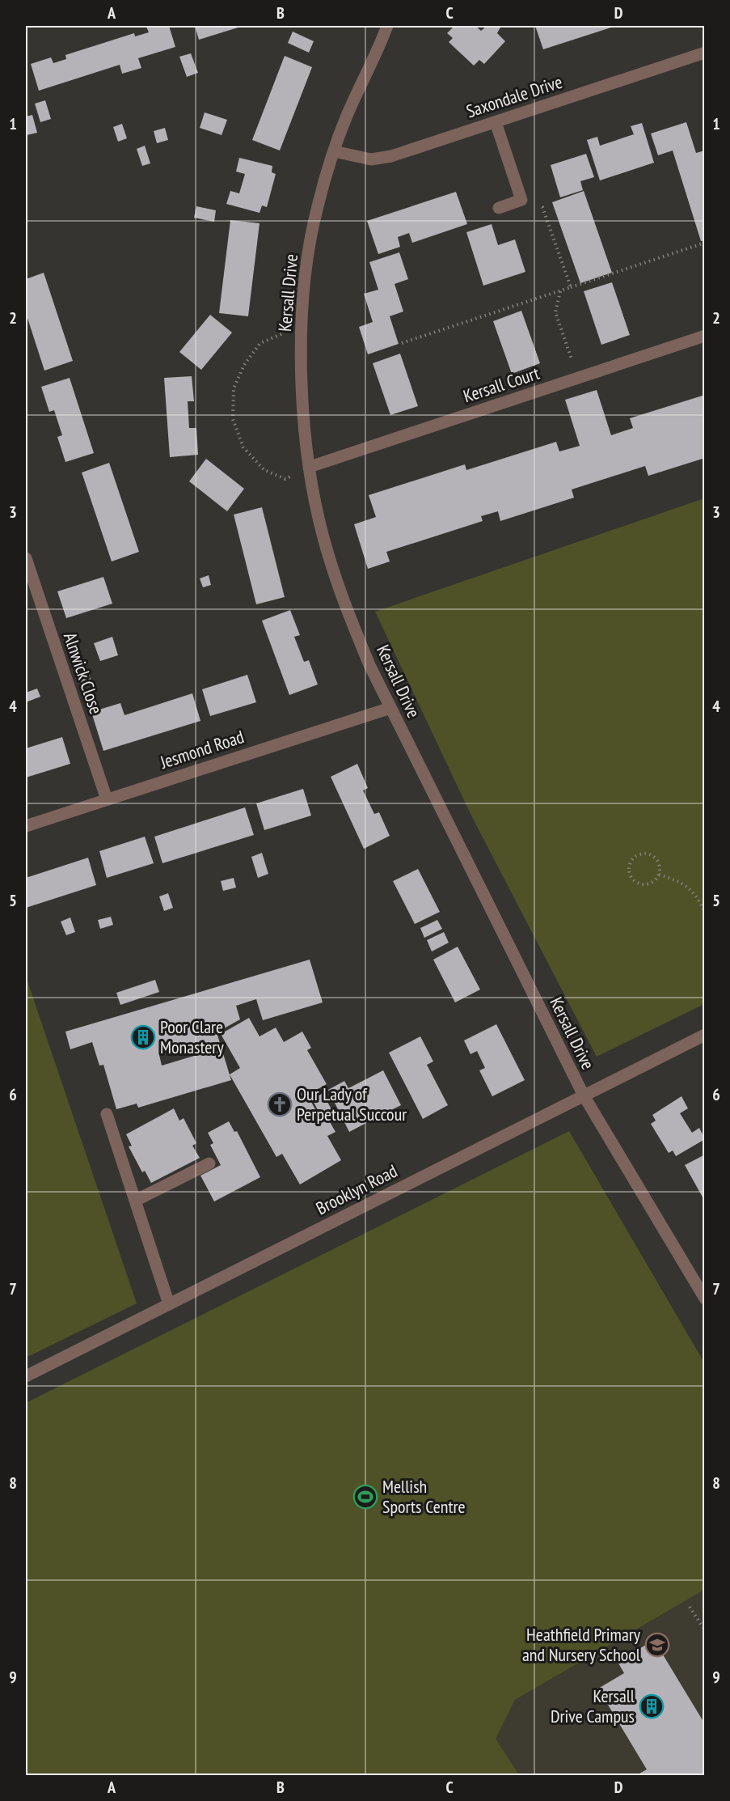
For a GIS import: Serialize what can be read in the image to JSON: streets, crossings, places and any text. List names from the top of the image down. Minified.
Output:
{"streets":{"street":["Saxondale Drive","Kersall Drive","Kersall Court","Alnwick Close","Jesmond Road","Brooklyn Road"]},"crossings":[["Saxondale Drive","Kersall Drive"],["Kersall Drive","Kersall Court"],["Kersall Drive","Jesmond Road"],["Kersall Drive","Brooklyn Road"],["Alnwick Close","Jesmond Road"]],"places":{"building":["Poor Clare Monastery","Kersall Drive Campus"],"church":["Our Lady of Perpetual Succour"],"sports":["Mellish Sports Centre"],"school or university":["Heathfield Primary and Nursery School"]},"grid":{"columns":["A","B","C","D"],"rows":["1","2","3","4","5","6","7","8","9"]}}
